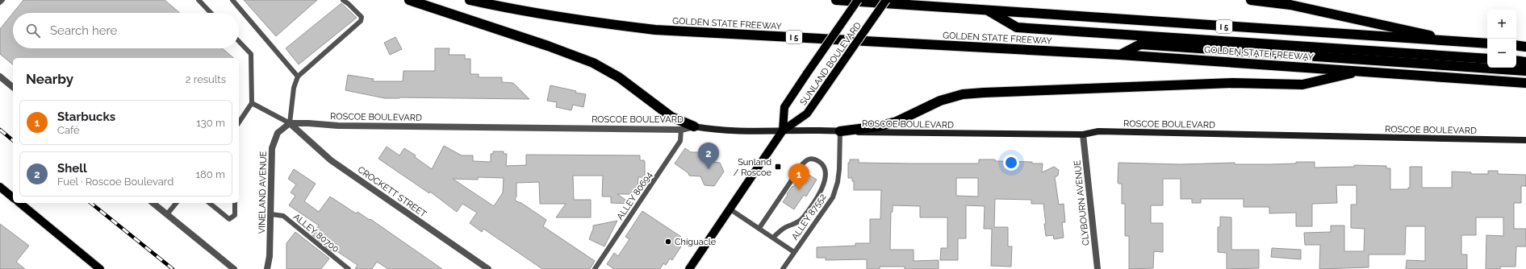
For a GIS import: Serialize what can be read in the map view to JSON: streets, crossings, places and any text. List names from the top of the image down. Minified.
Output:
{"streets":{"highway":["GOLDEN STATE FREEWAY","I 5"],"main road":["SUNLAND BOULEVARD","ROSCOE BOULEVARD"],"street":["CROCKETT STREET","VINELAND AVENUE","CLYBOURN AVENUE"],"lane":["ALLEY 80694","ALLEY 87552","ALLEY 80700"]},"crossings":[["SUNLAND BOULEVARD","ROSCOE BOULEVARD"],["ROSCOE BOULEVARD","CROCKETT STREET"],["ROSCOE BOULEVARD","VINELAND AVENUE"],["ROSCOE BOULEVARD","ALLEY 80694"],["ROSCOE BOULEVARD","CLYBOURN AVENUE"],["ROSCOE BOULEVARD","ALLEY 87552"],["CROCKETT STREET","VINELAND AVENUE"],["VINELAND AVENUE","ALLEY 80700"]],"places":{"transit":["Sunland / Roscoe"],"other":["Chiguacle"]},"page":{"map_buttons":["+","−"],"search":"Search here","heading":["Nearby","2 results"],"list":[{"mark":"1","name":"Starbucks","note":"Café","value":"130 m"},{"mark":"2","name":"Shell","note":"Fuel · Roscoe Boulevard","value":"180 m"}],"pins":["2","1"]}}
